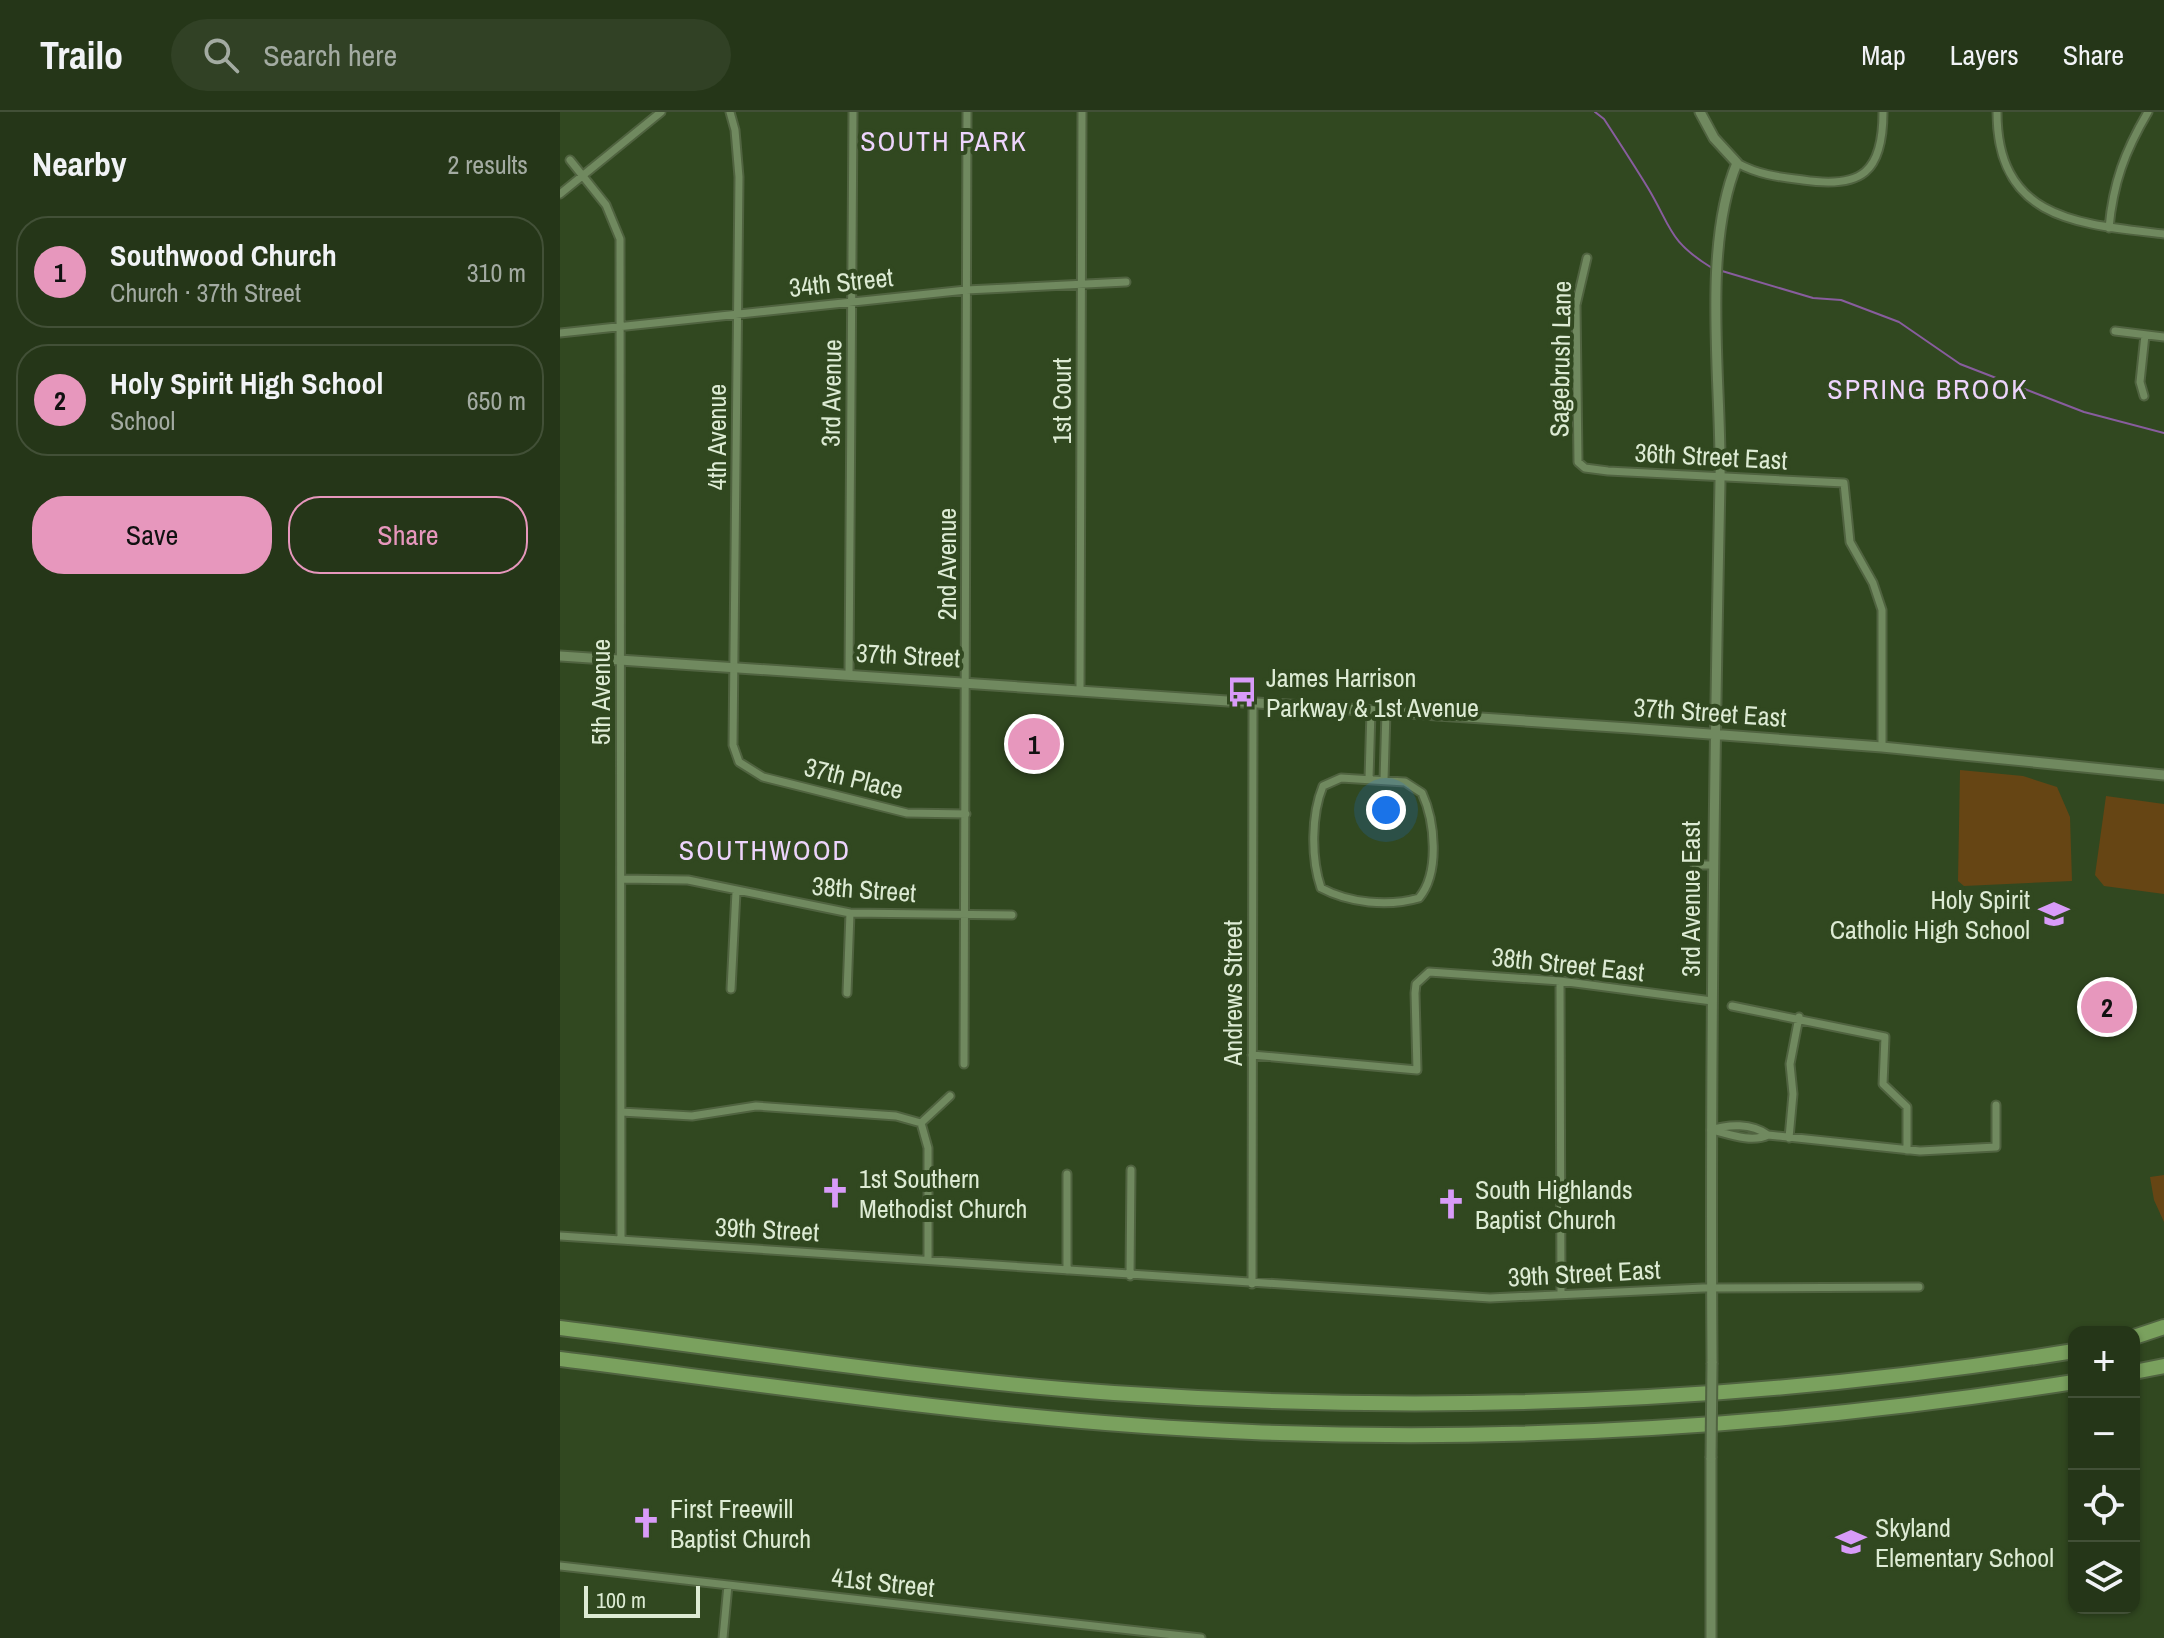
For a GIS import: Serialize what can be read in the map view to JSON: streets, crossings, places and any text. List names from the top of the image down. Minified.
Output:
{"streets":{"street":["34th Street","Sagebrush Lane","3rd Avenue","1st Court","4th Avenue","36th Street East","2nd Avenue","37th Street","5th Avenue","37th Street East","37th Place","38th Street","3rd Avenue East","38th Street East","Andrews Street","39th Street","39th Street East","41st Street"]},"crossings":[["34th Street","3rd Avenue"],["34th Street","1st Court"],["34th Street","4th Avenue"],["34th Street","2nd Avenue"],["34th Street","5th Avenue"],["Sagebrush Lane","36th Street East"],["3rd Avenue","37th Street"],["1st Court","37th Street"],["4th Avenue","37th Street"],["4th Avenue","37th Place"],["36th Street East","37th Street East"],["36th Street East","3rd Avenue East"],["2nd Avenue","37th Street"],["2nd Avenue","37th Place"],["2nd Avenue","38th Street"],["37th Street","5th Avenue"],["37th Street","37th Street East"],["37th Street","Andrews Street"],["5th Avenue","38th Street"],["5th Avenue","39th Street"],["37th Street East","3rd Avenue East"],["37th Street East","Andrews Street"],["3rd Avenue East","38th Street East"],["3rd Avenue East","39th Street East"],["38th Street East","Andrews Street"],["Andrews Street","39th Street"],["Andrews Street","39th Street East"],["39th Street","39th Street East"]],"districts":["SOUTH PARK","SPRING BROOK","SOUTHWOOD"],"places":{"bus stop":["James Harrison Parkway & 1st Avenue"],"school or university":["Holy Spirit Catholic High School","Skyland Elementary School"],"church":["1st Southern Methodist Church","South Highlands Baptist Church","First Freewill Baptist Church"]},"scale_bar":"100 m","page":{"header":"Trailo","search":"Search here","nav":["Map","Layers","Share"],"heading":["Nearby","2 results"],"list":[{"mark":"1","name":"Southwood Church","note":"Church · 37th Street","value":"310 m"},{"mark":"2","name":"Holy Spirit High School","note":"School","value":"650 m"}],"buttons":["Save","Share"],"pins":["1","2"],"map_buttons":["+","−"],"scale":"100 m"}}
